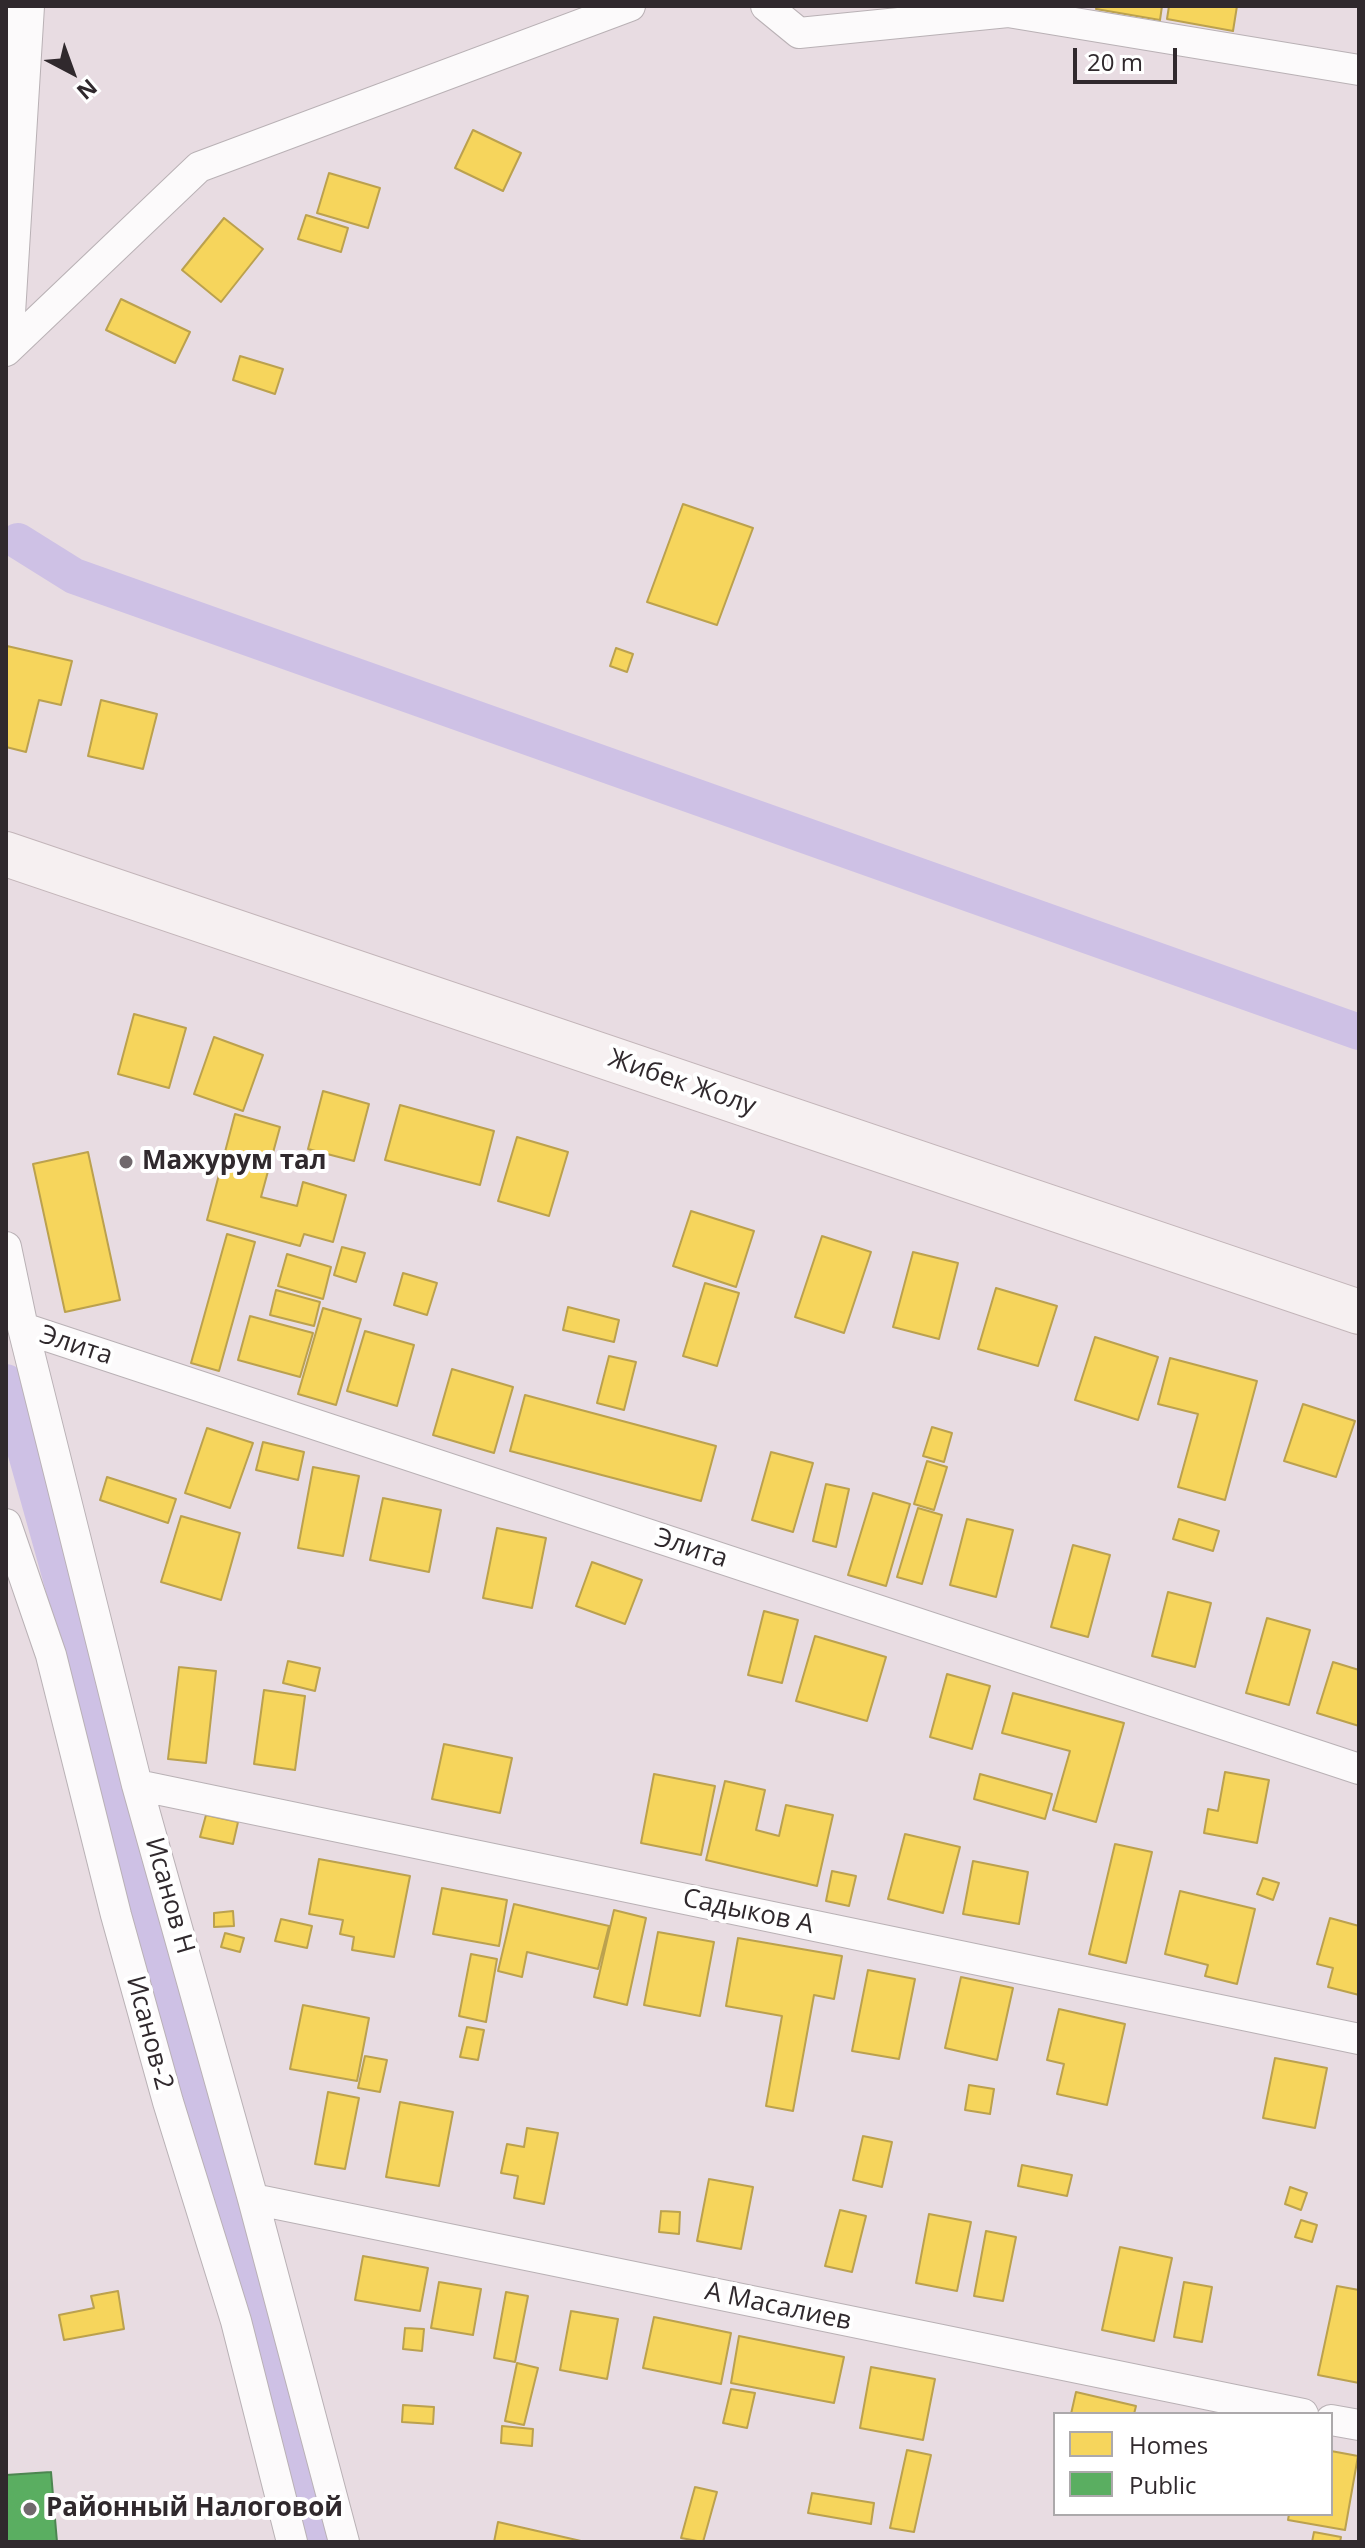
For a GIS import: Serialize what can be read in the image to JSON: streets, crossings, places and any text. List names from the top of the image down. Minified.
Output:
{"streets":{"main road":["Жибек Жолу"],"street":["Элита","Исанов Н","Садыков А","Исанов-2","А Масалиев"]},"crossings":[["Элита","Исанов Н"],["Исанов Н","Садыков А"],["Исанов Н","А Масалиев"]],"places":["Мажурум тал","Районный Налоговой"],"legend":["Homes","Public"],"scale_bar":"20 m","north":"bottom right"}
